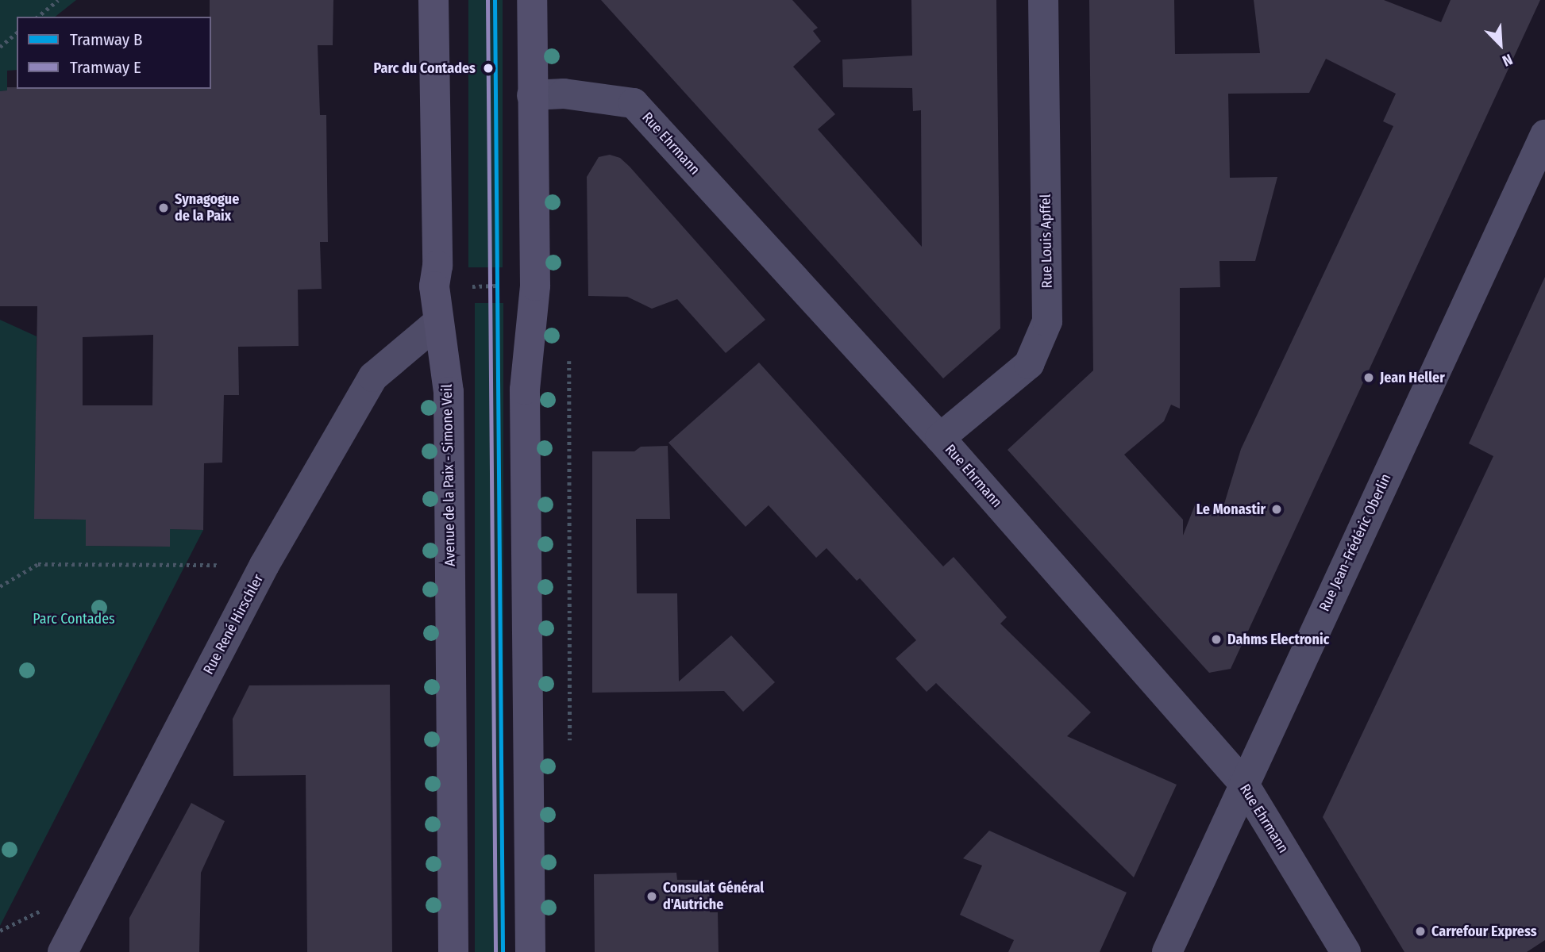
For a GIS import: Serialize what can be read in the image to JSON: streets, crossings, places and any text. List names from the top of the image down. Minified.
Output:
{"streets":{"main road":["Avenue de la Paix - Simone Veil"],"street":["Rue Ehrmann","Rue Louis Apffel","Rue Jean-Frédéric Oberlin","Rue René Hirschler"]},"crossings":[["Rue Ehrmann","Rue Louis Apffel"],["Rue Ehrmann","Rue Jean-Frédéric Oberlin"],["Avenue de la Paix - Simone Veil","Rue René Hirschler"]],"parks":["Parc Contades"],"places":["Parc du Contades","Synagogue de la Paix","Jean Heller","Le Monastir","Dahms Electronic","Consulat Général d'Autriche","Carrefour Express"],"lines":["tram line B","tram line E"],"legend":["Tramway B","Tramway E"],"north":"bottom right"}
